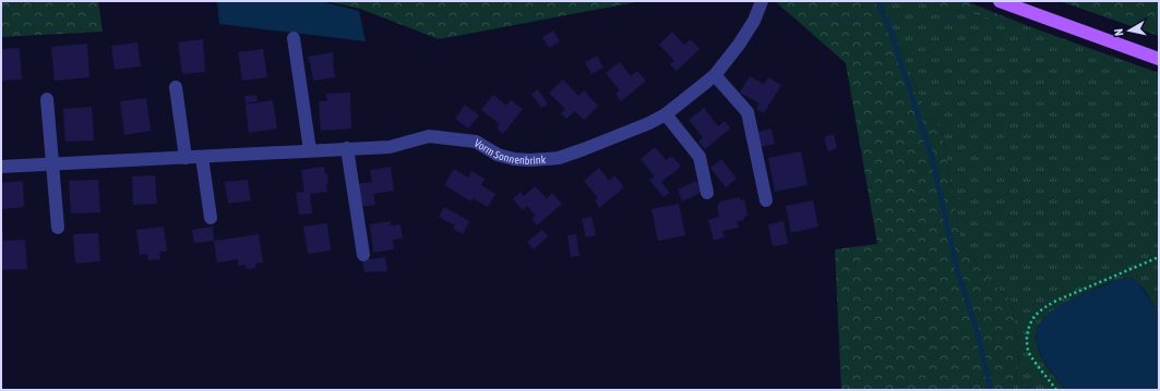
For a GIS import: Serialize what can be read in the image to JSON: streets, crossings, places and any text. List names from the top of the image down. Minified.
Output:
{"streets":{"street":["Vorm Sonnenbrink"]},"north":"left"}
